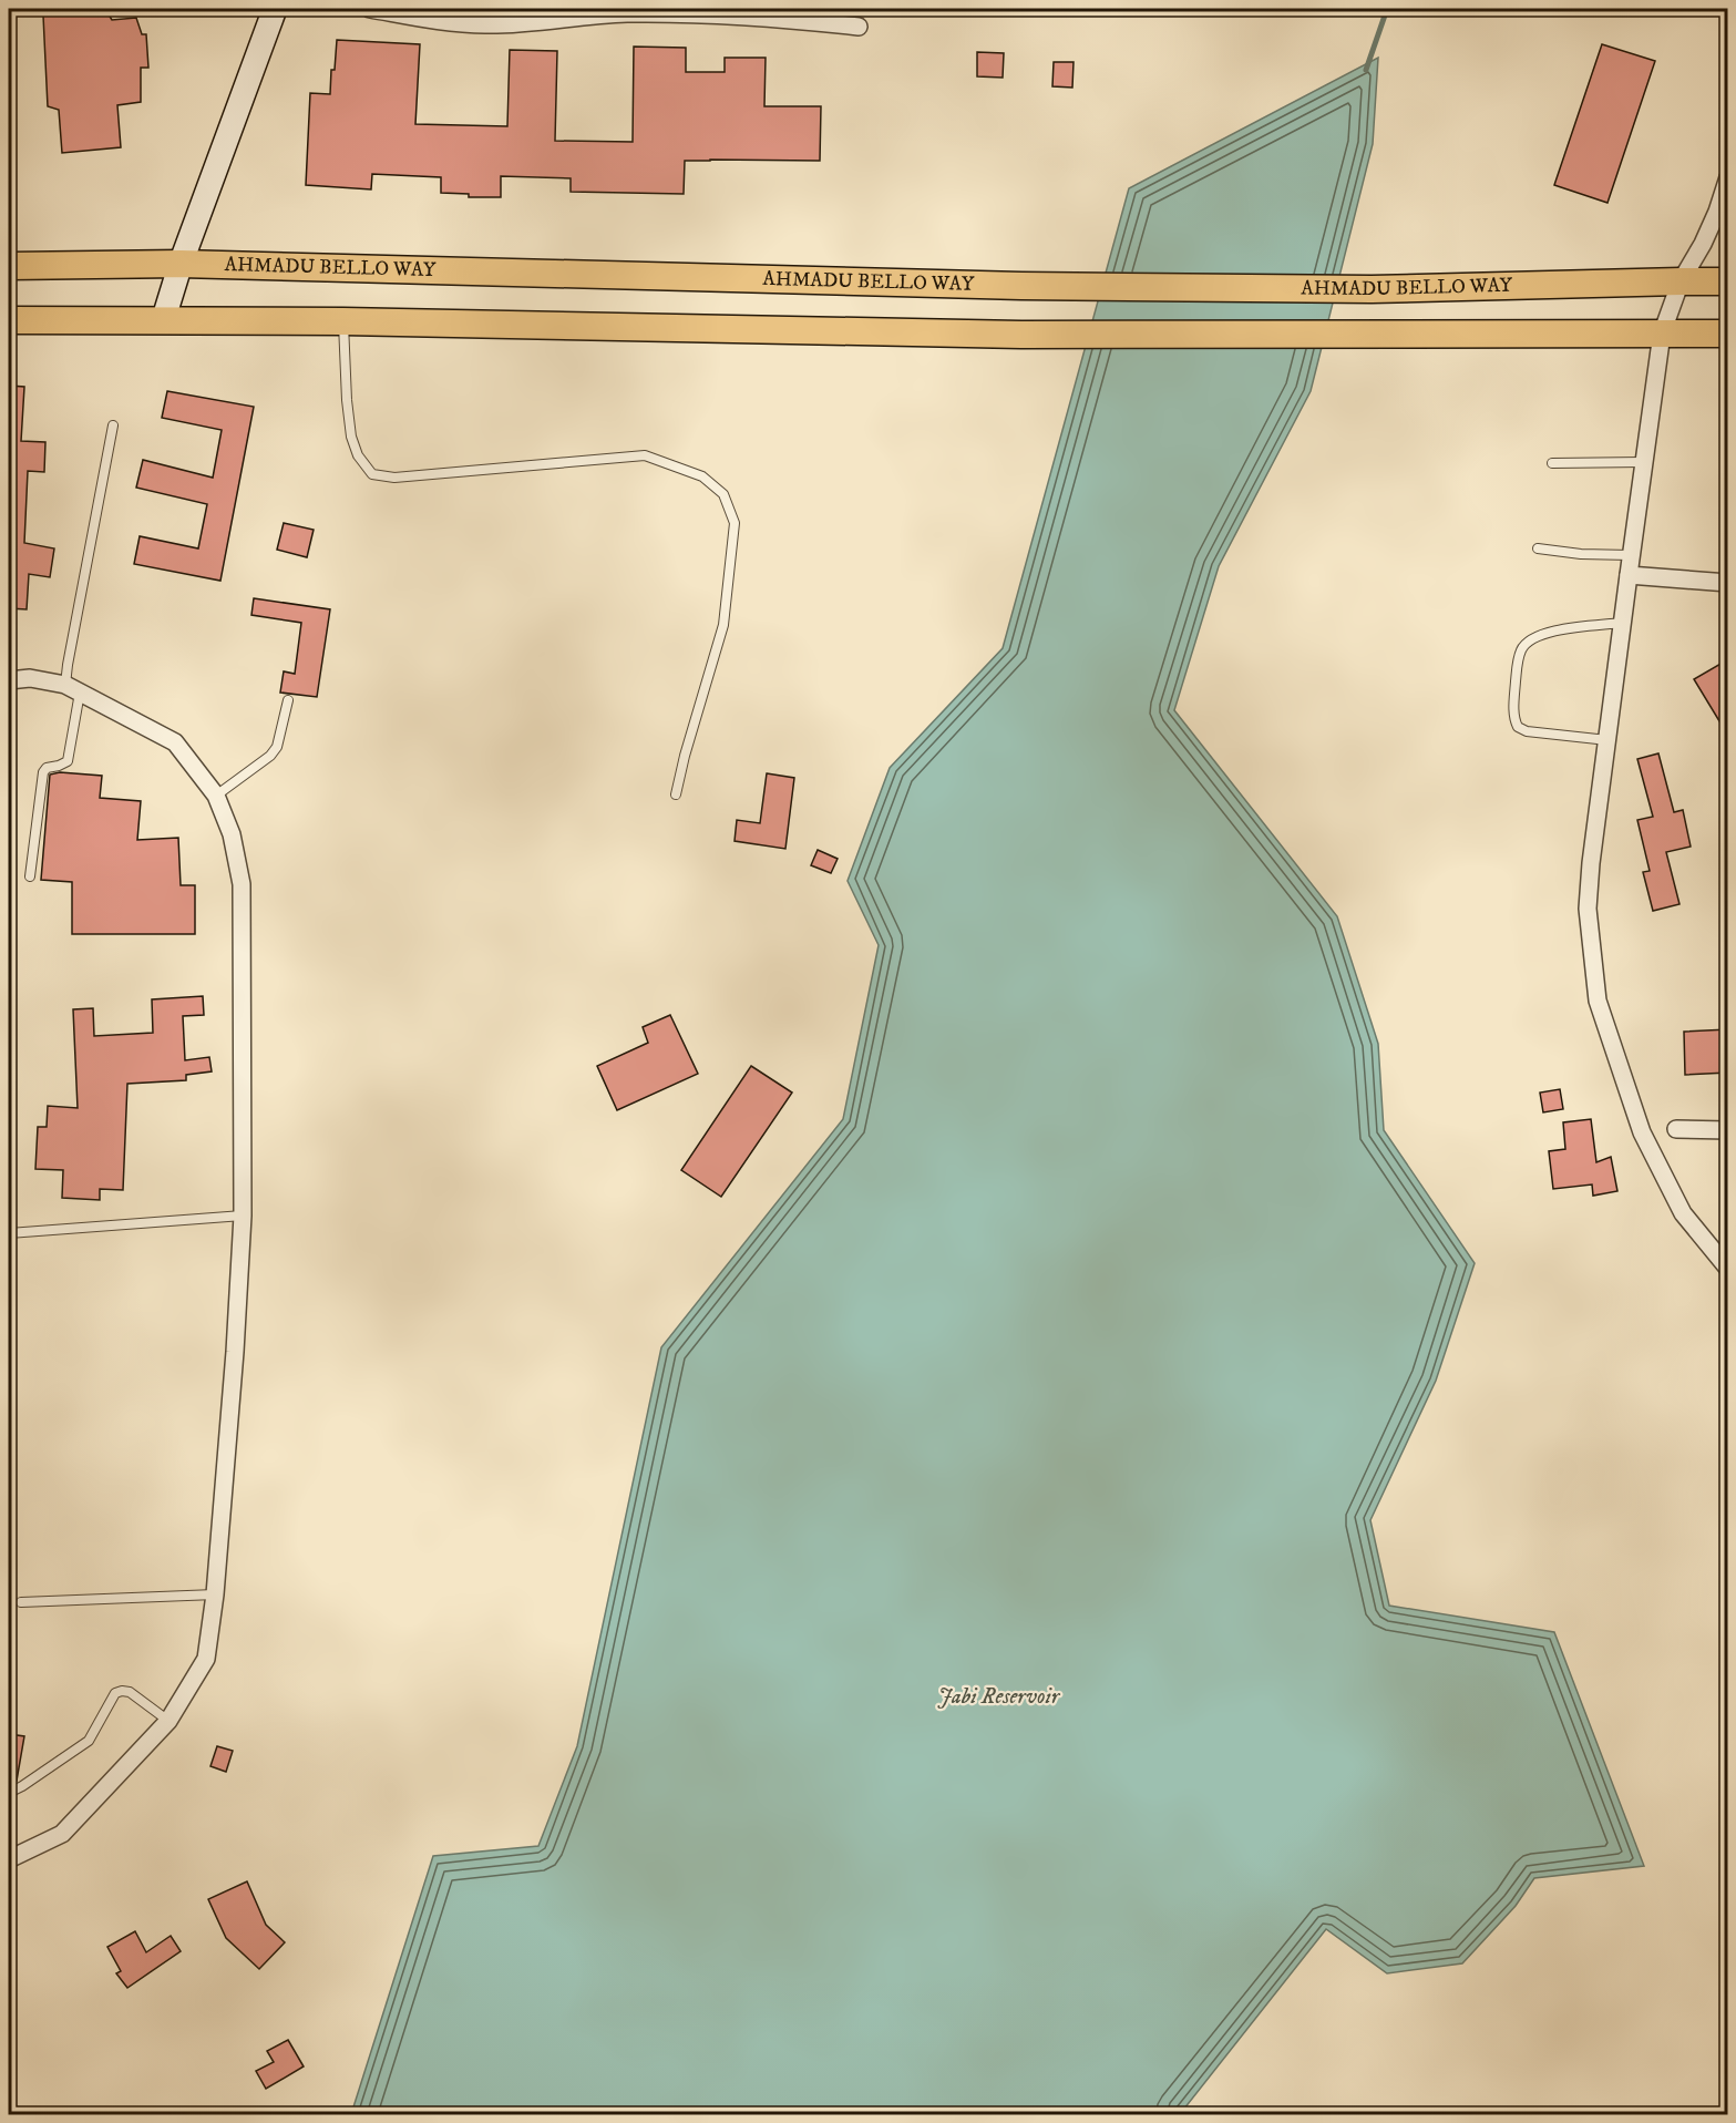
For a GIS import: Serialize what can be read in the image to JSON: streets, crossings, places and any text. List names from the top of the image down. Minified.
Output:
{"streets":{"main road":["AHMADU BELLO WAY"]},"water":["Jabi Reservoir"]}
